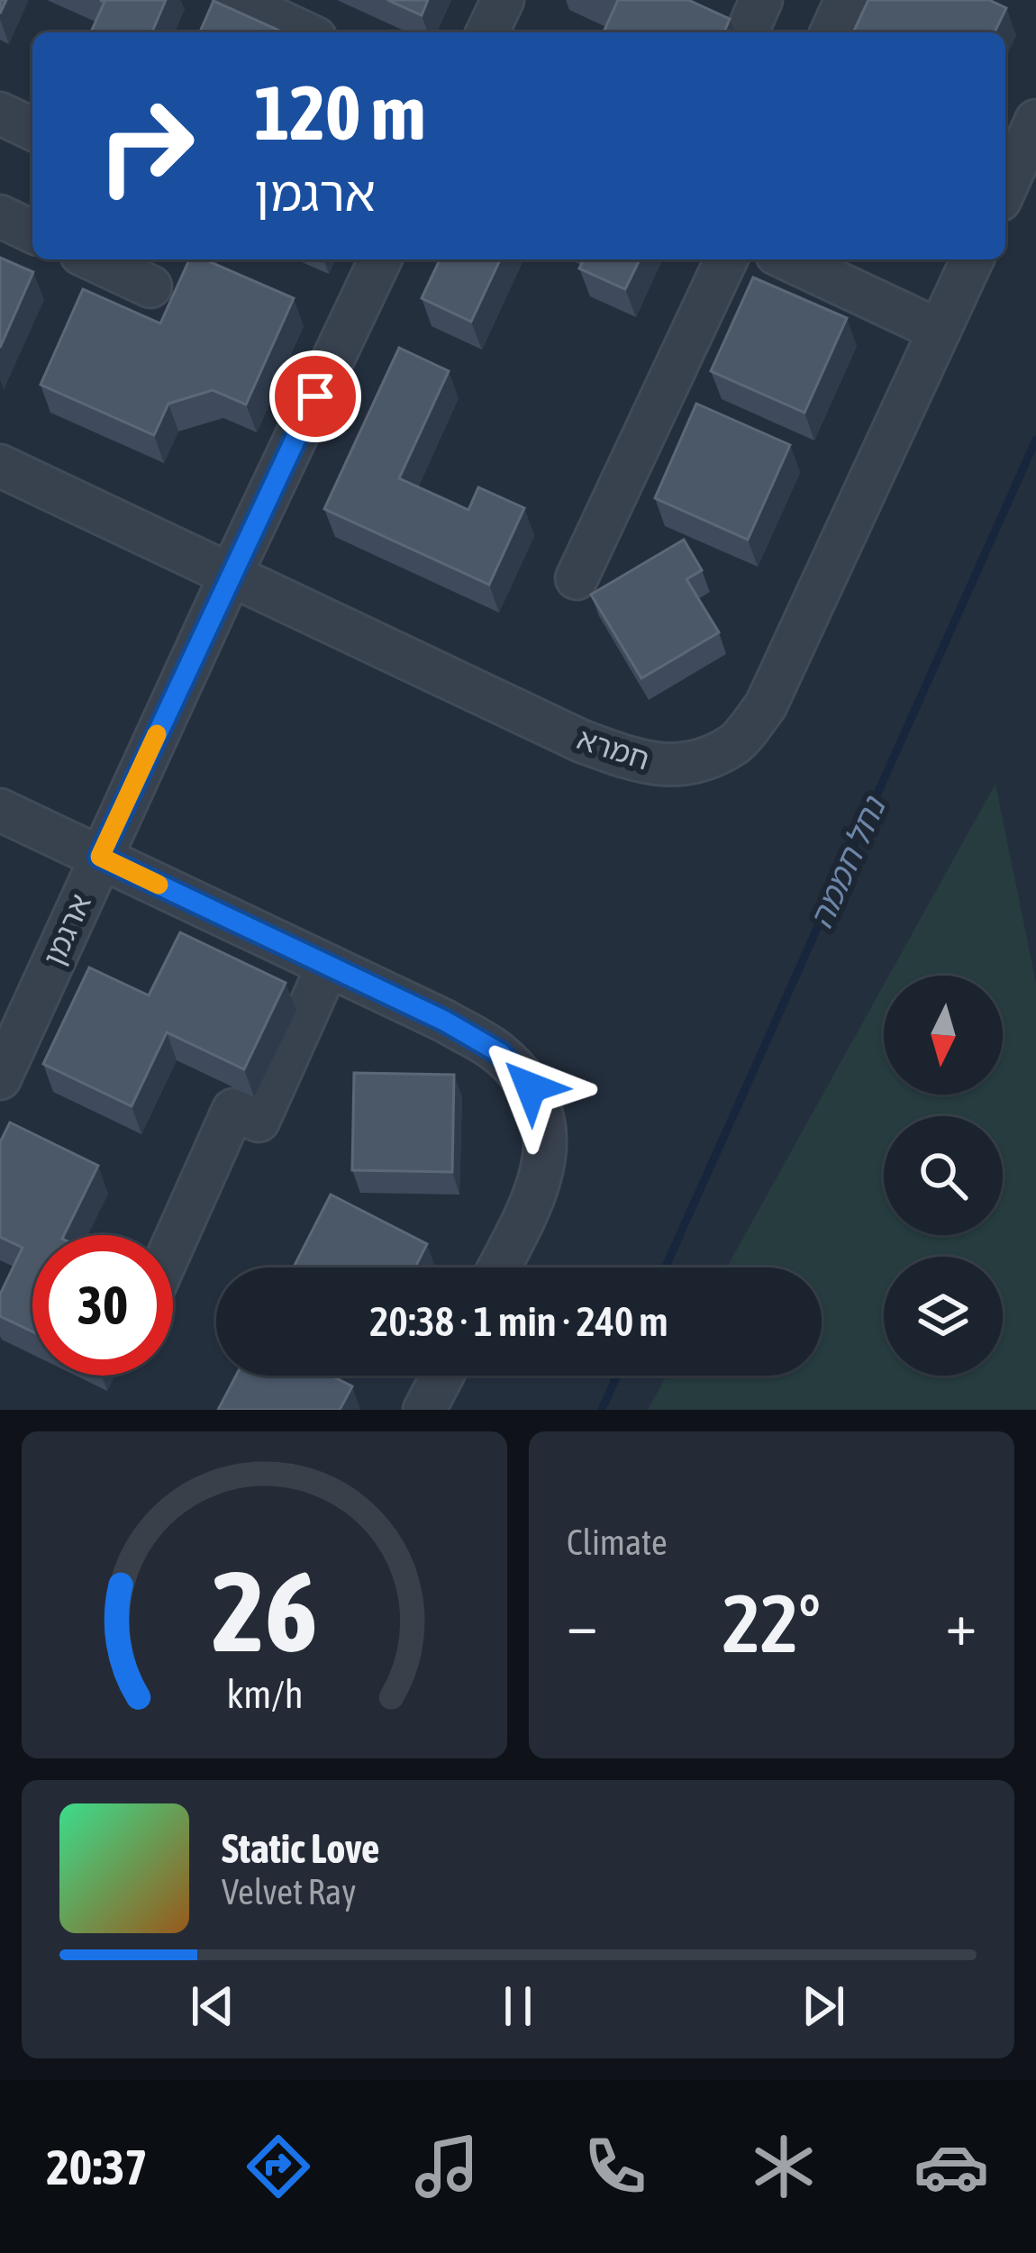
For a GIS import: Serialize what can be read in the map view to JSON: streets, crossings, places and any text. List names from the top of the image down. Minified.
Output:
{"streets":{"street":["חמרא","ארגמן"]},"crossings":[["חמרא","ארגמן"]],"water":["נחל חממה"],"north":"bottom","page":{"turn":["120 m","ארגמן"],"limit":"30","trip":"20:38 · 1 min · 240 m","tile":"Climate","heat":["−","22°","+"],"song":["Static Love","Velvet Ray"],"tabs":"20:37","gauge":["26","km/h"]}}
